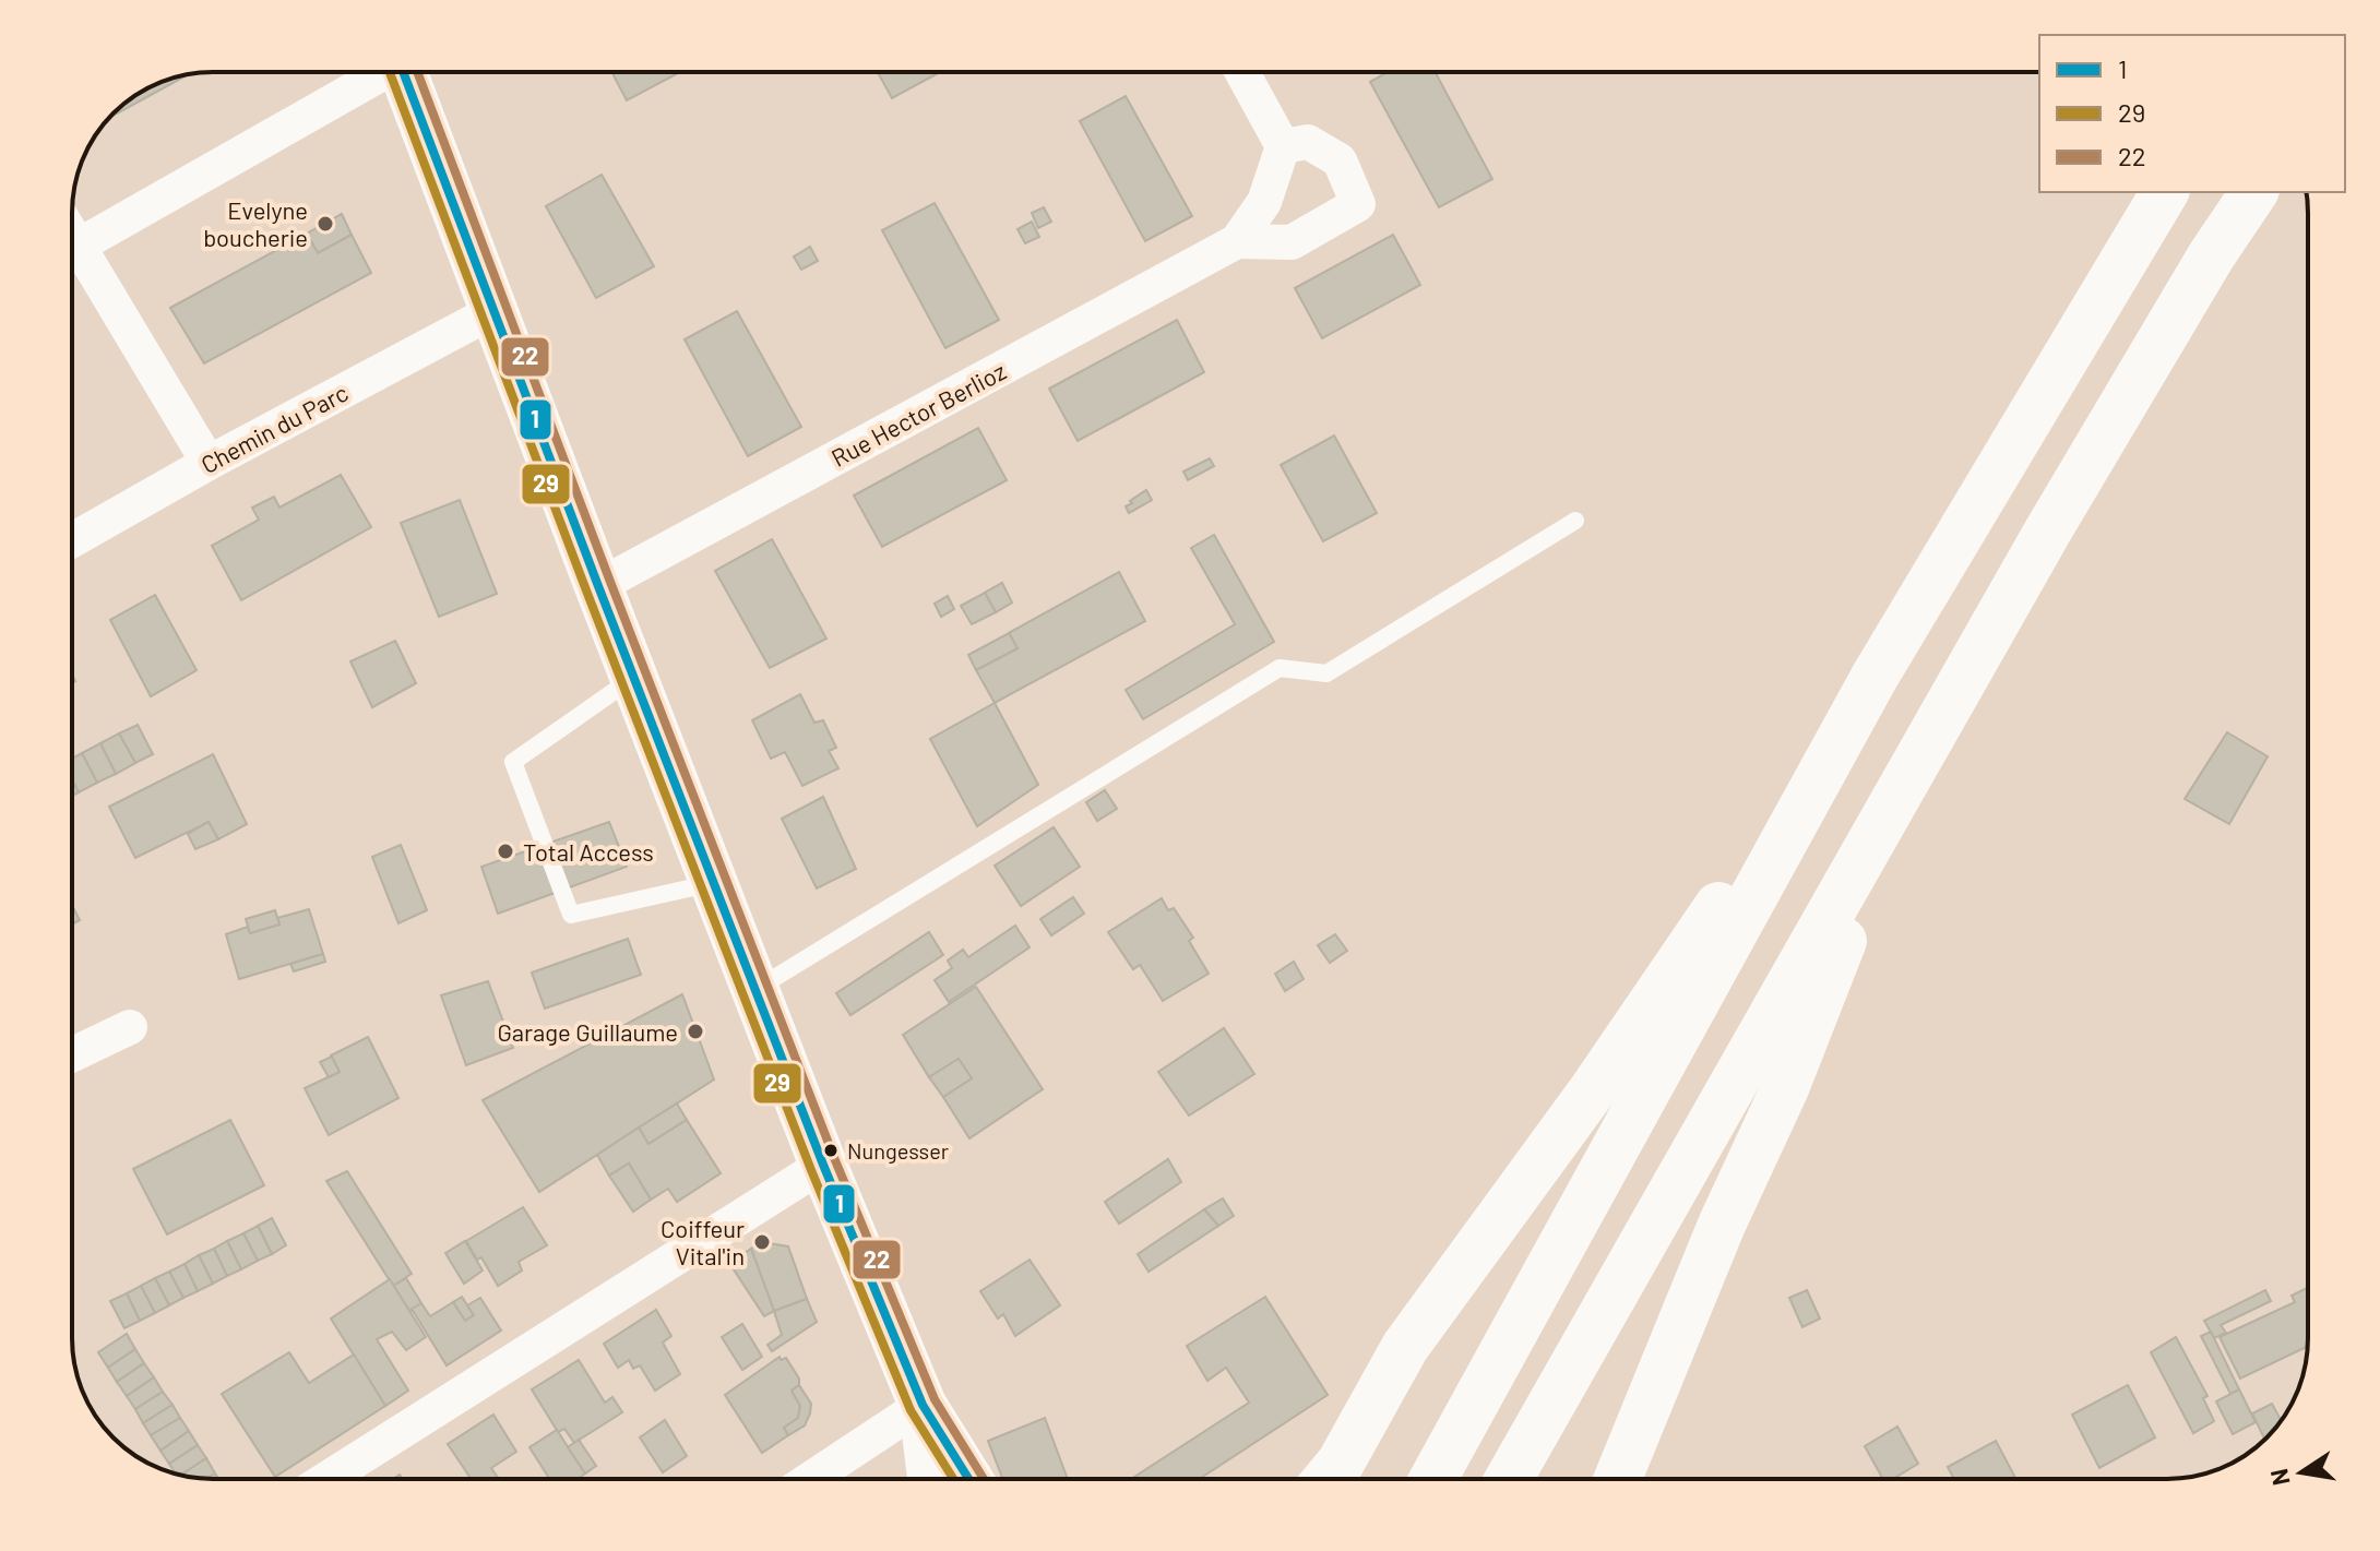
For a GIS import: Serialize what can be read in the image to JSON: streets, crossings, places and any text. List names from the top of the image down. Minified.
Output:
{"streets":{"street":["Rue Hector Berlioz","Chemin du Parc"]},"places":["Evelyne boucherie","Total Access","Garage Guillaume","Nungesser","Coiffeur Vital'in"],"lines":["transit line 1","transit line 29","transit line 22"],"legend":["1","29","22"],"north":"left"}
